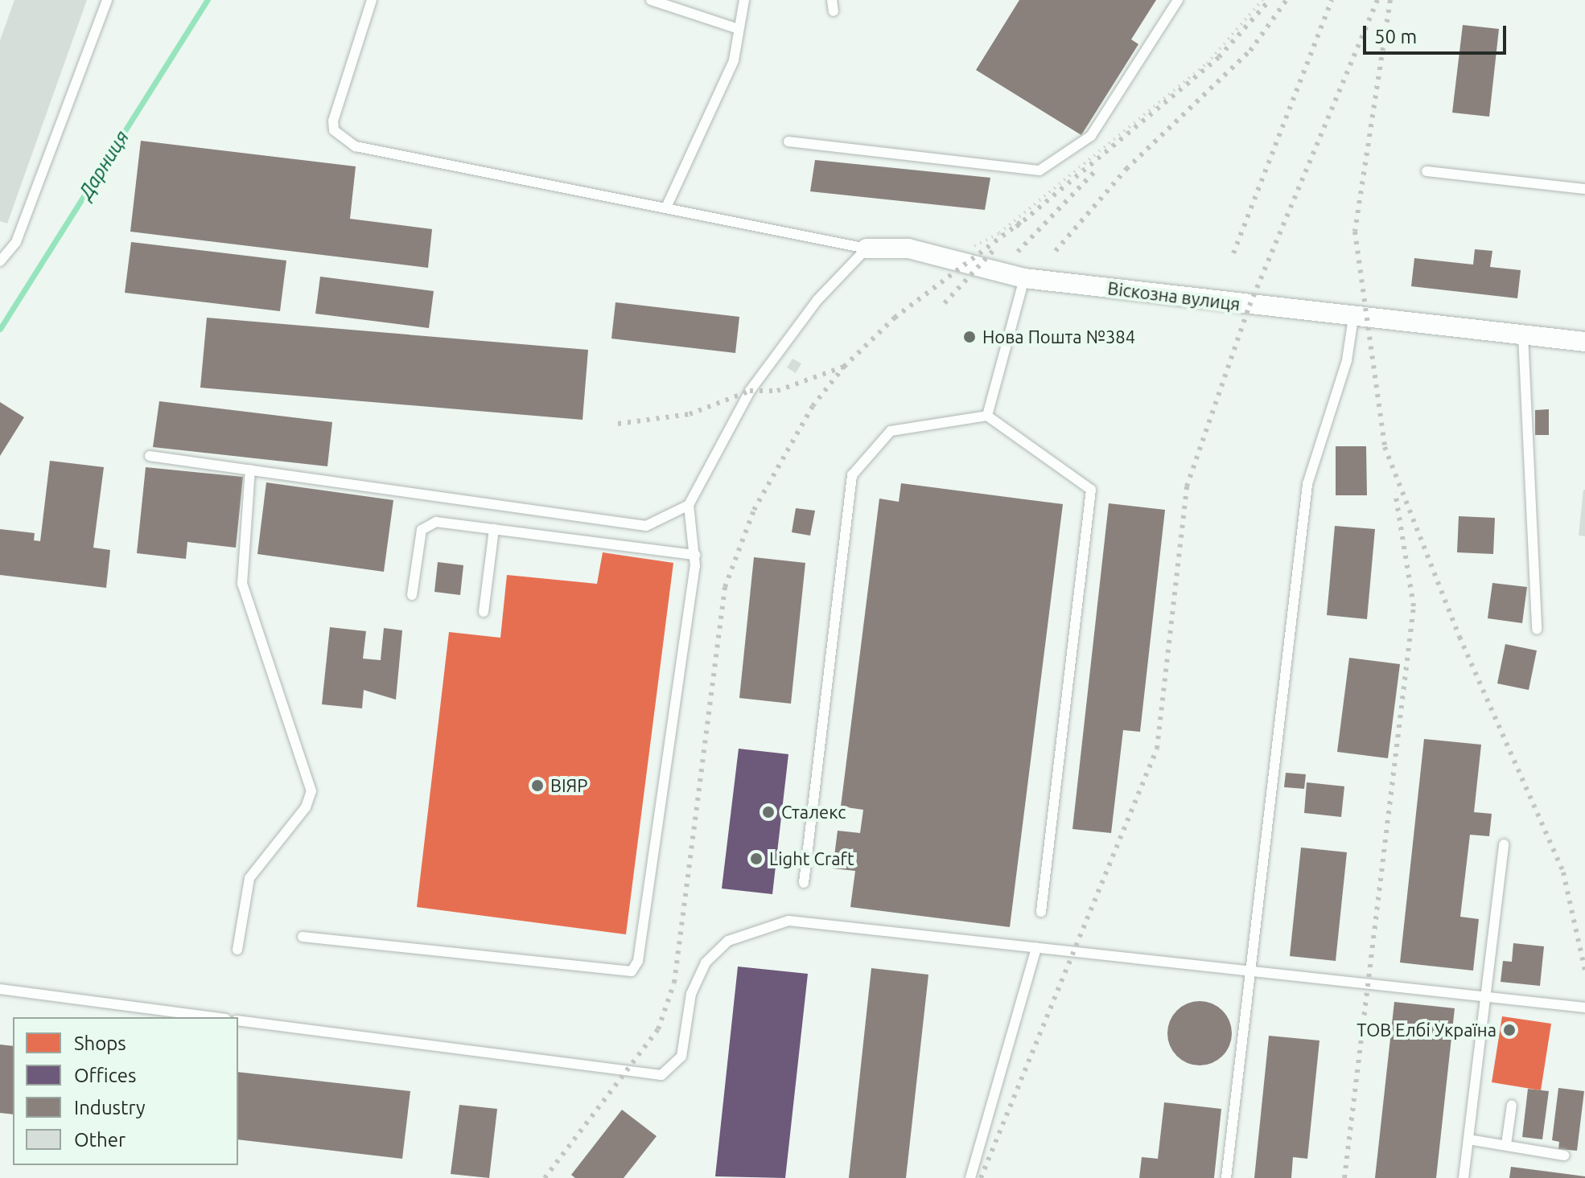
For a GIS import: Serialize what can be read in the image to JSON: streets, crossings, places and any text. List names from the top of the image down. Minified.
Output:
{"streets":{"street":["Віскозна вулиця"]},"water":["Дарниця"],"places":["Нова Пошта №384","ВІЯР","Сталекс","Light Craft","ТОВ Елбі Україна"],"legend":["Shops","Offices","Industry","Other"],"scale_bar":"50 m"}
